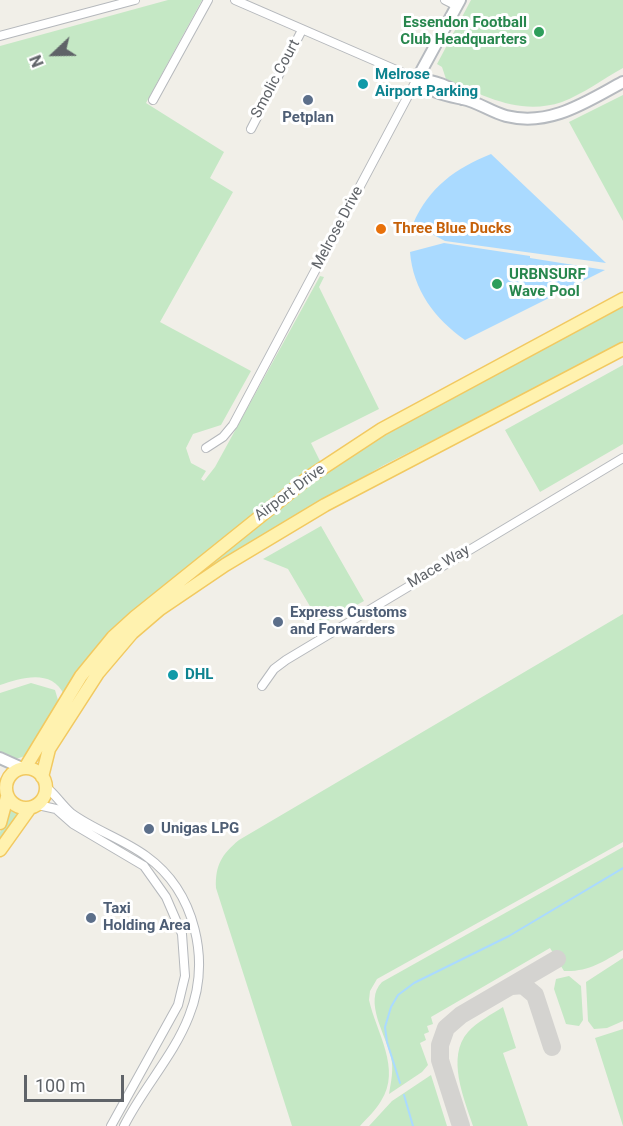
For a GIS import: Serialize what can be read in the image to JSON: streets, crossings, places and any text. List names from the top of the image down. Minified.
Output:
{"streets":{"main road":["Airport Drive"],"street":["Smolic Court","Melrose Drive","Mace Way"]},"places":["Essendon Football Club Headquarters","Melrose Airport Parking","Petplan","Three Blue Ducks","URBNSURF Wave Pool","Express Customs and Forwarders","DHL","Unigas LPG","Taxi Holding Area"],"scale_bar":"100 m","north":"left"}
